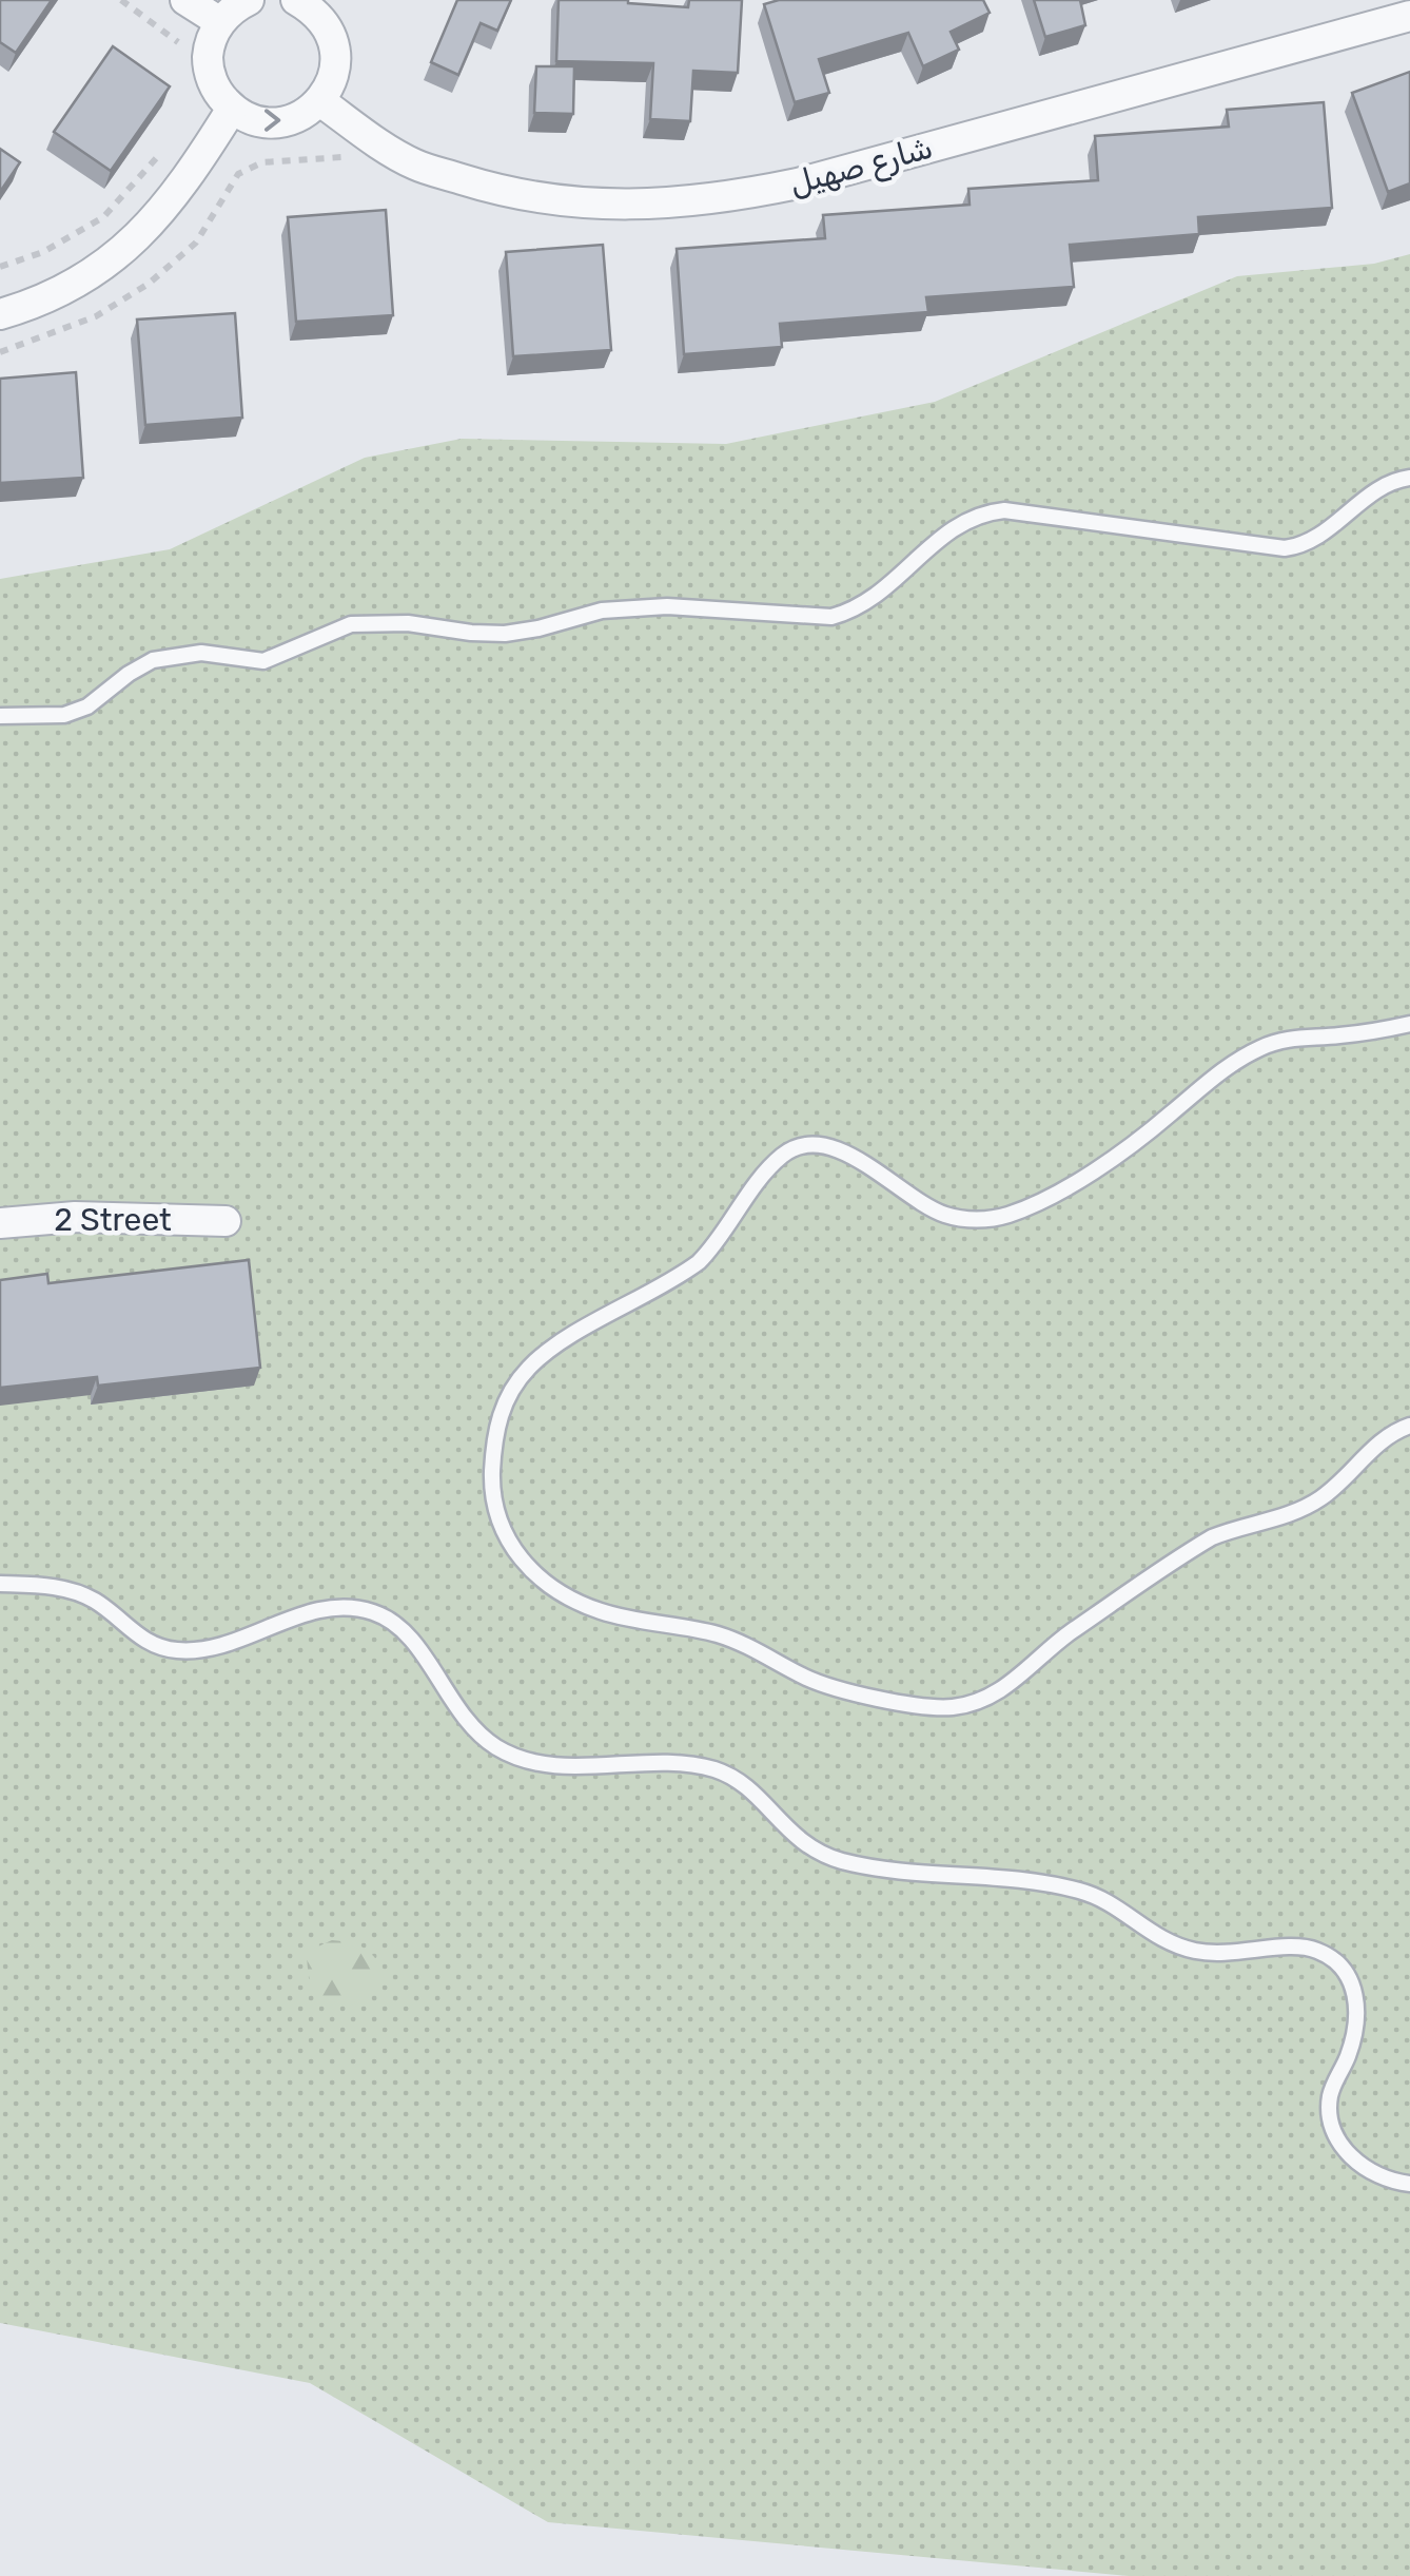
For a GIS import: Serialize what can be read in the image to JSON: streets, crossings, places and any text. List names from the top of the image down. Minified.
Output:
{"streets":{"street":["شارع صهيل","2 Street"]}}
